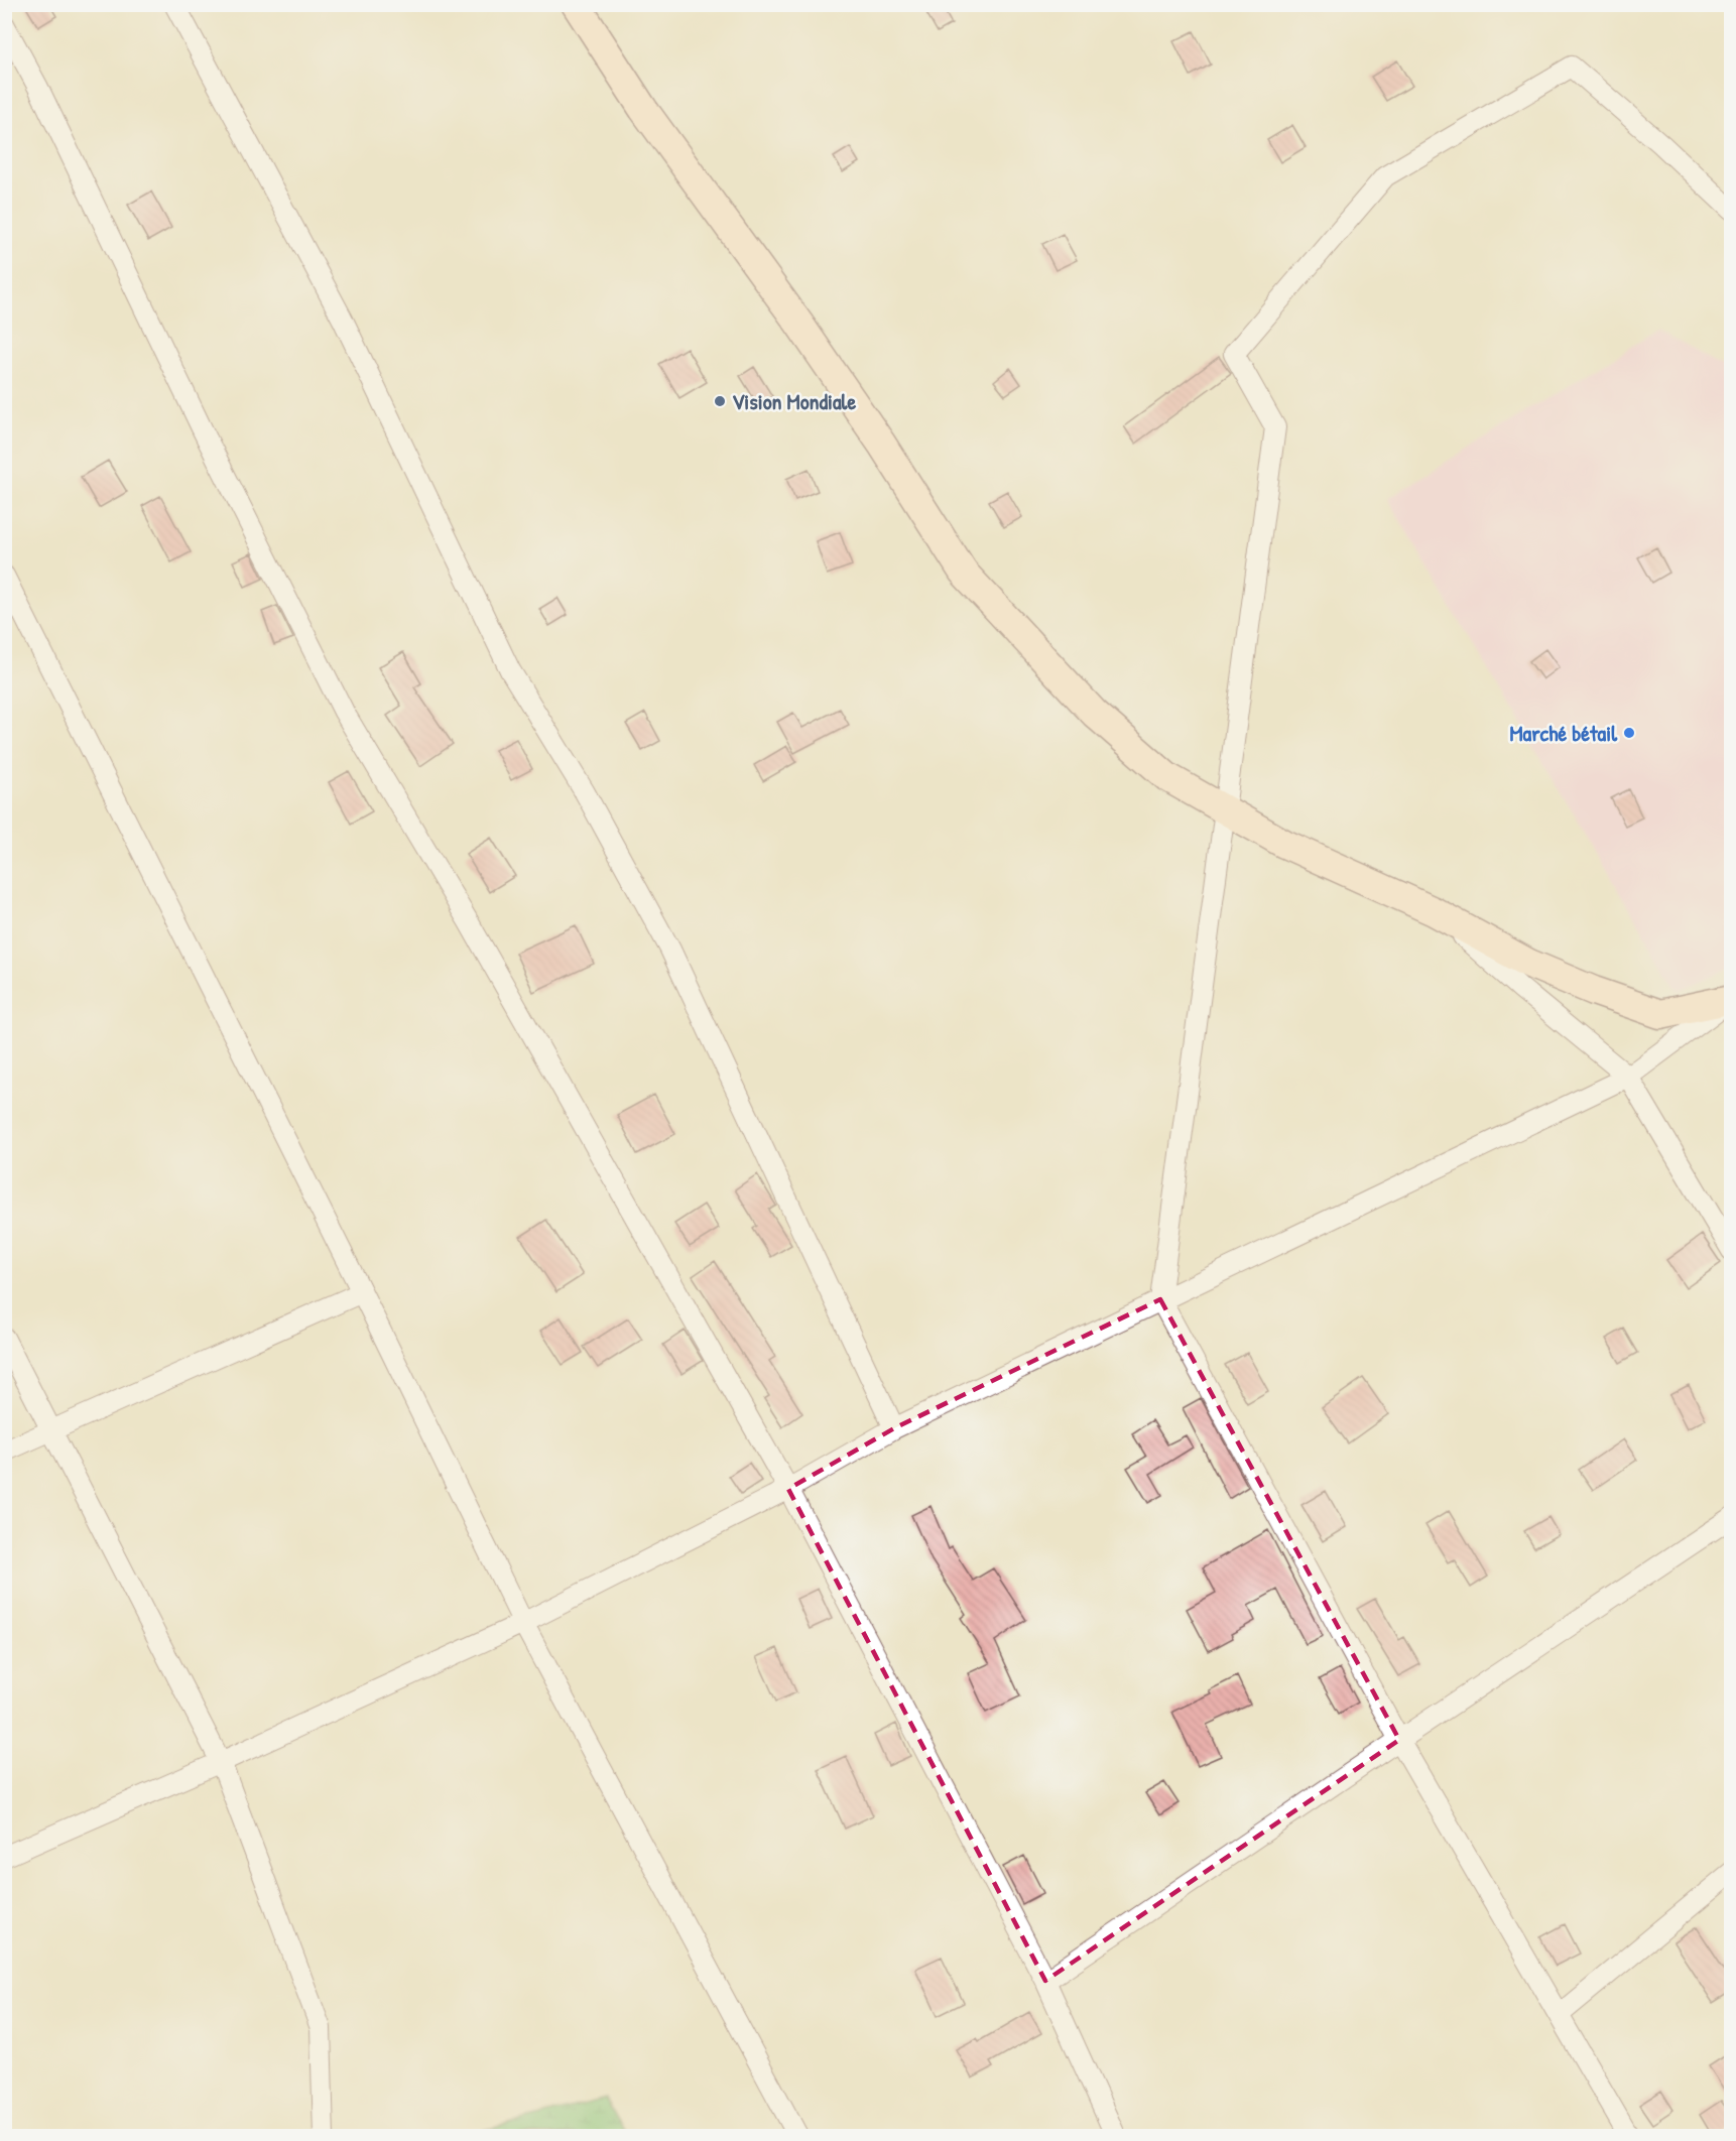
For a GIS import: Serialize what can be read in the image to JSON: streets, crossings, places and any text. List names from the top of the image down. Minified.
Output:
{"places":["Vision Mondiale","Marché bétail"]}
